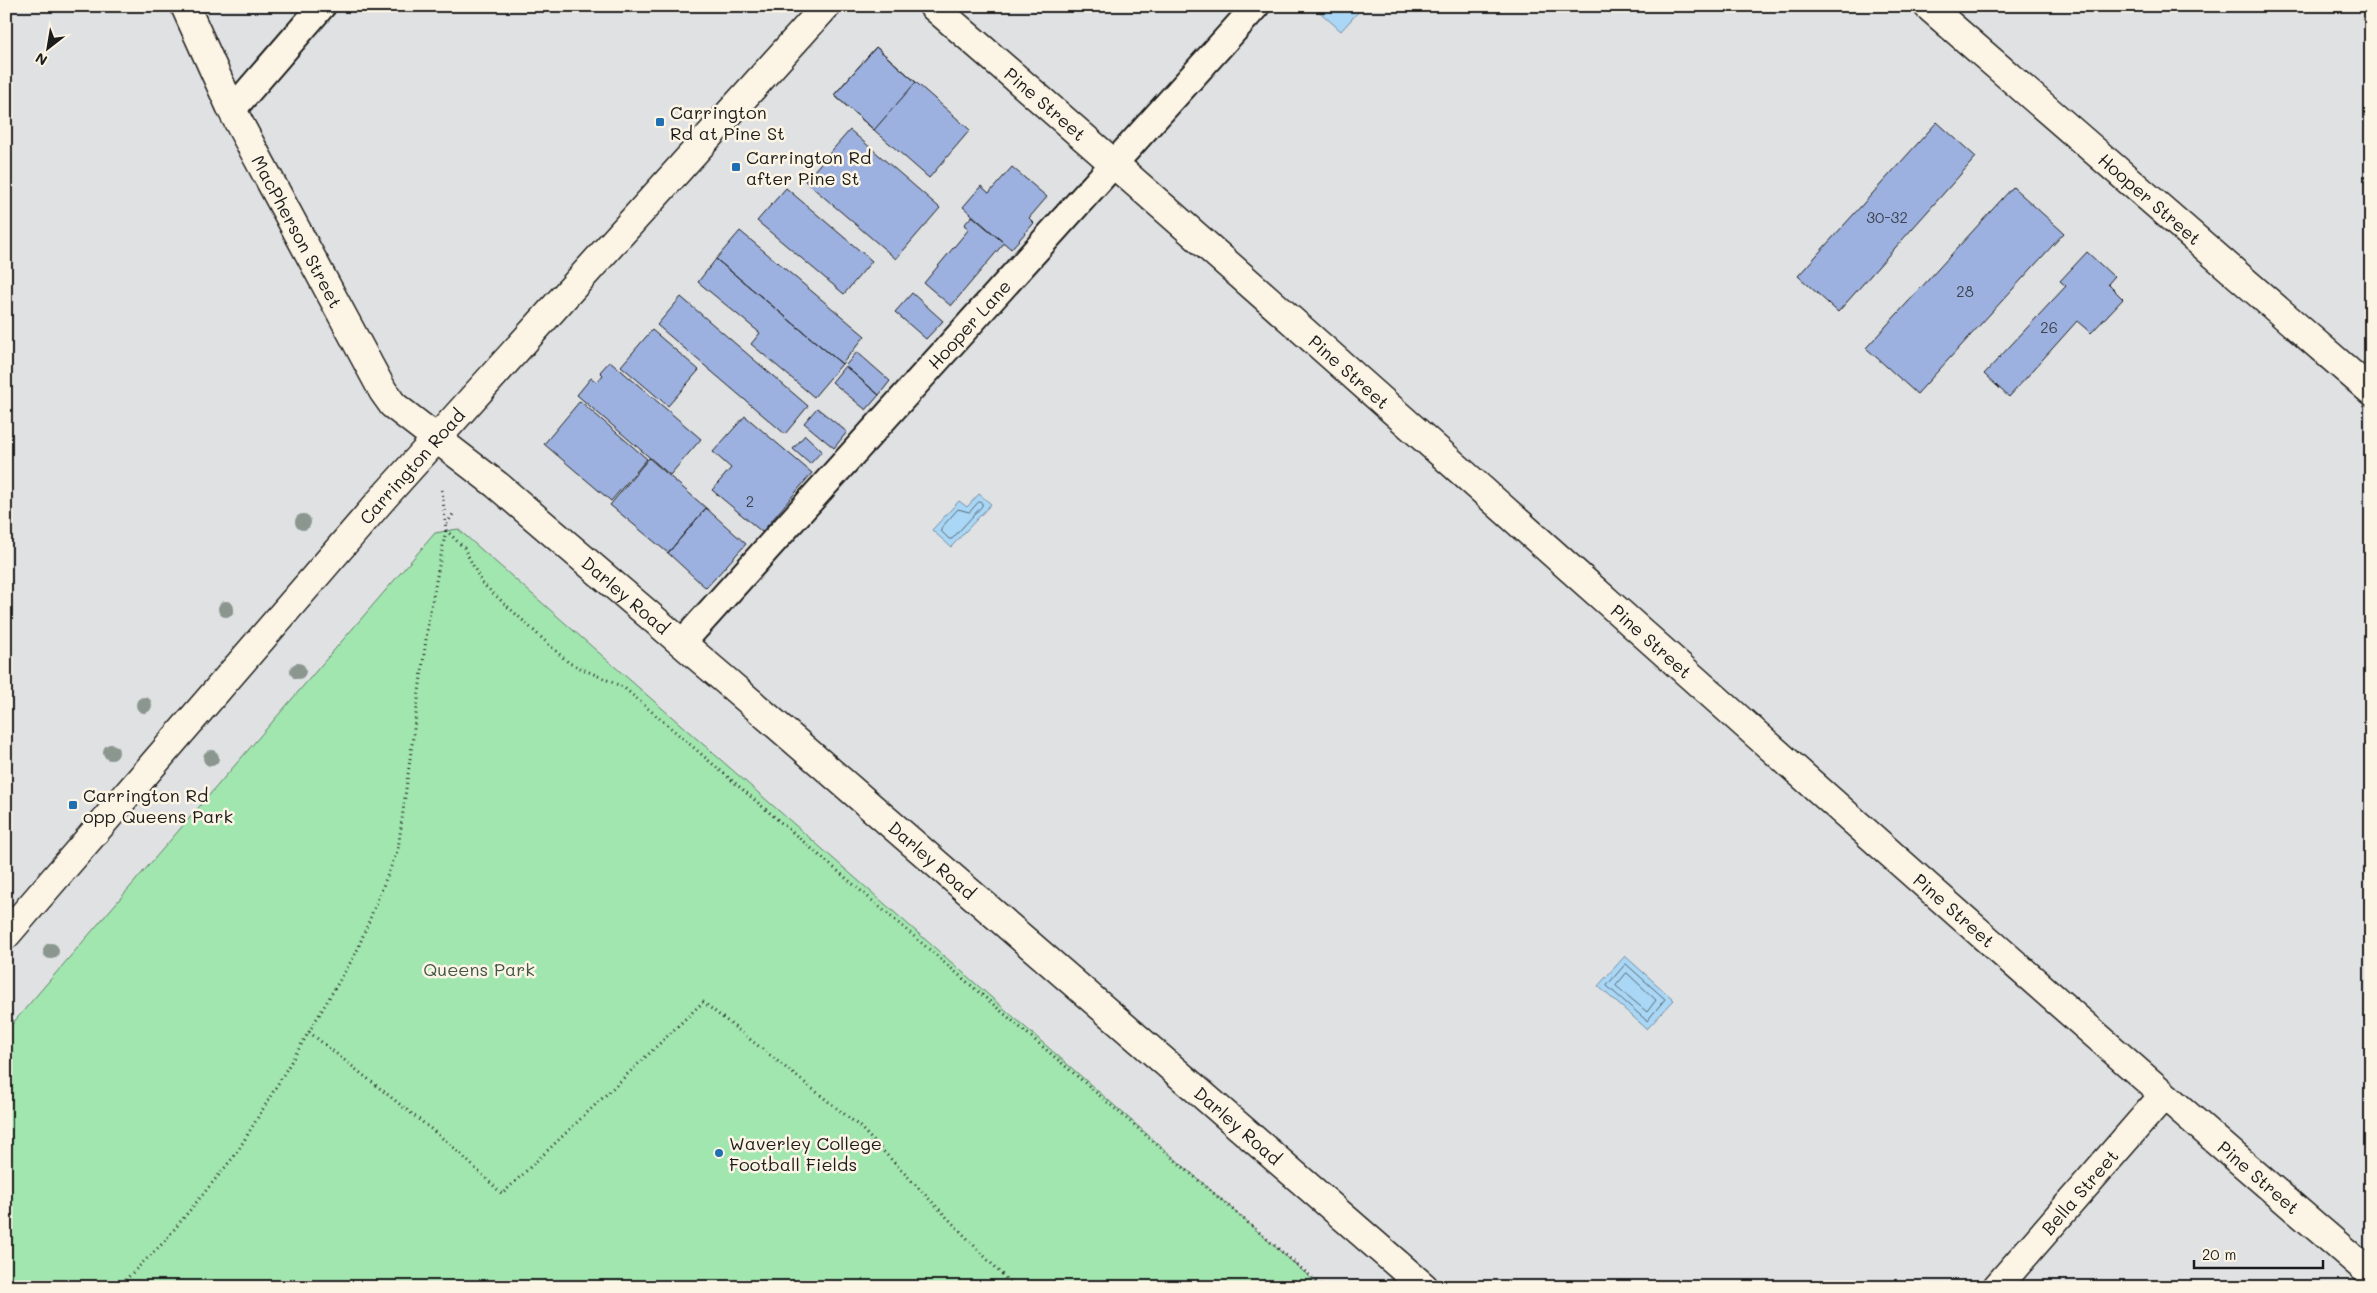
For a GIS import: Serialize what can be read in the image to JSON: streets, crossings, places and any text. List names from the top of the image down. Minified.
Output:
{"streets":{"main road":["Pine Street","Hooper Street","MacPherson Street","Carrington Road","Darley Road","Bella Street"],"lane":["Hooper Lane"]},"crossings":[["Pine Street","Hooper Lane"],["Pine Street","Bella Street"],["MacPherson Street","Carrington Road"],["MacPherson Street","Darley Road"],["Hooper Lane","Darley Road"],["Carrington Road","Darley Road"]],"parks":["Queens Park"],"places":{"transit":["Carrington Rd at Pine St","Carrington Rd after Pine St","Carrington Rd opp Queens Park"],"other":["Waverley College Football Fields"]},"house_numbers":["30-32","28","26","2"],"scale_bar":"20 m","north":"bottom left"}
